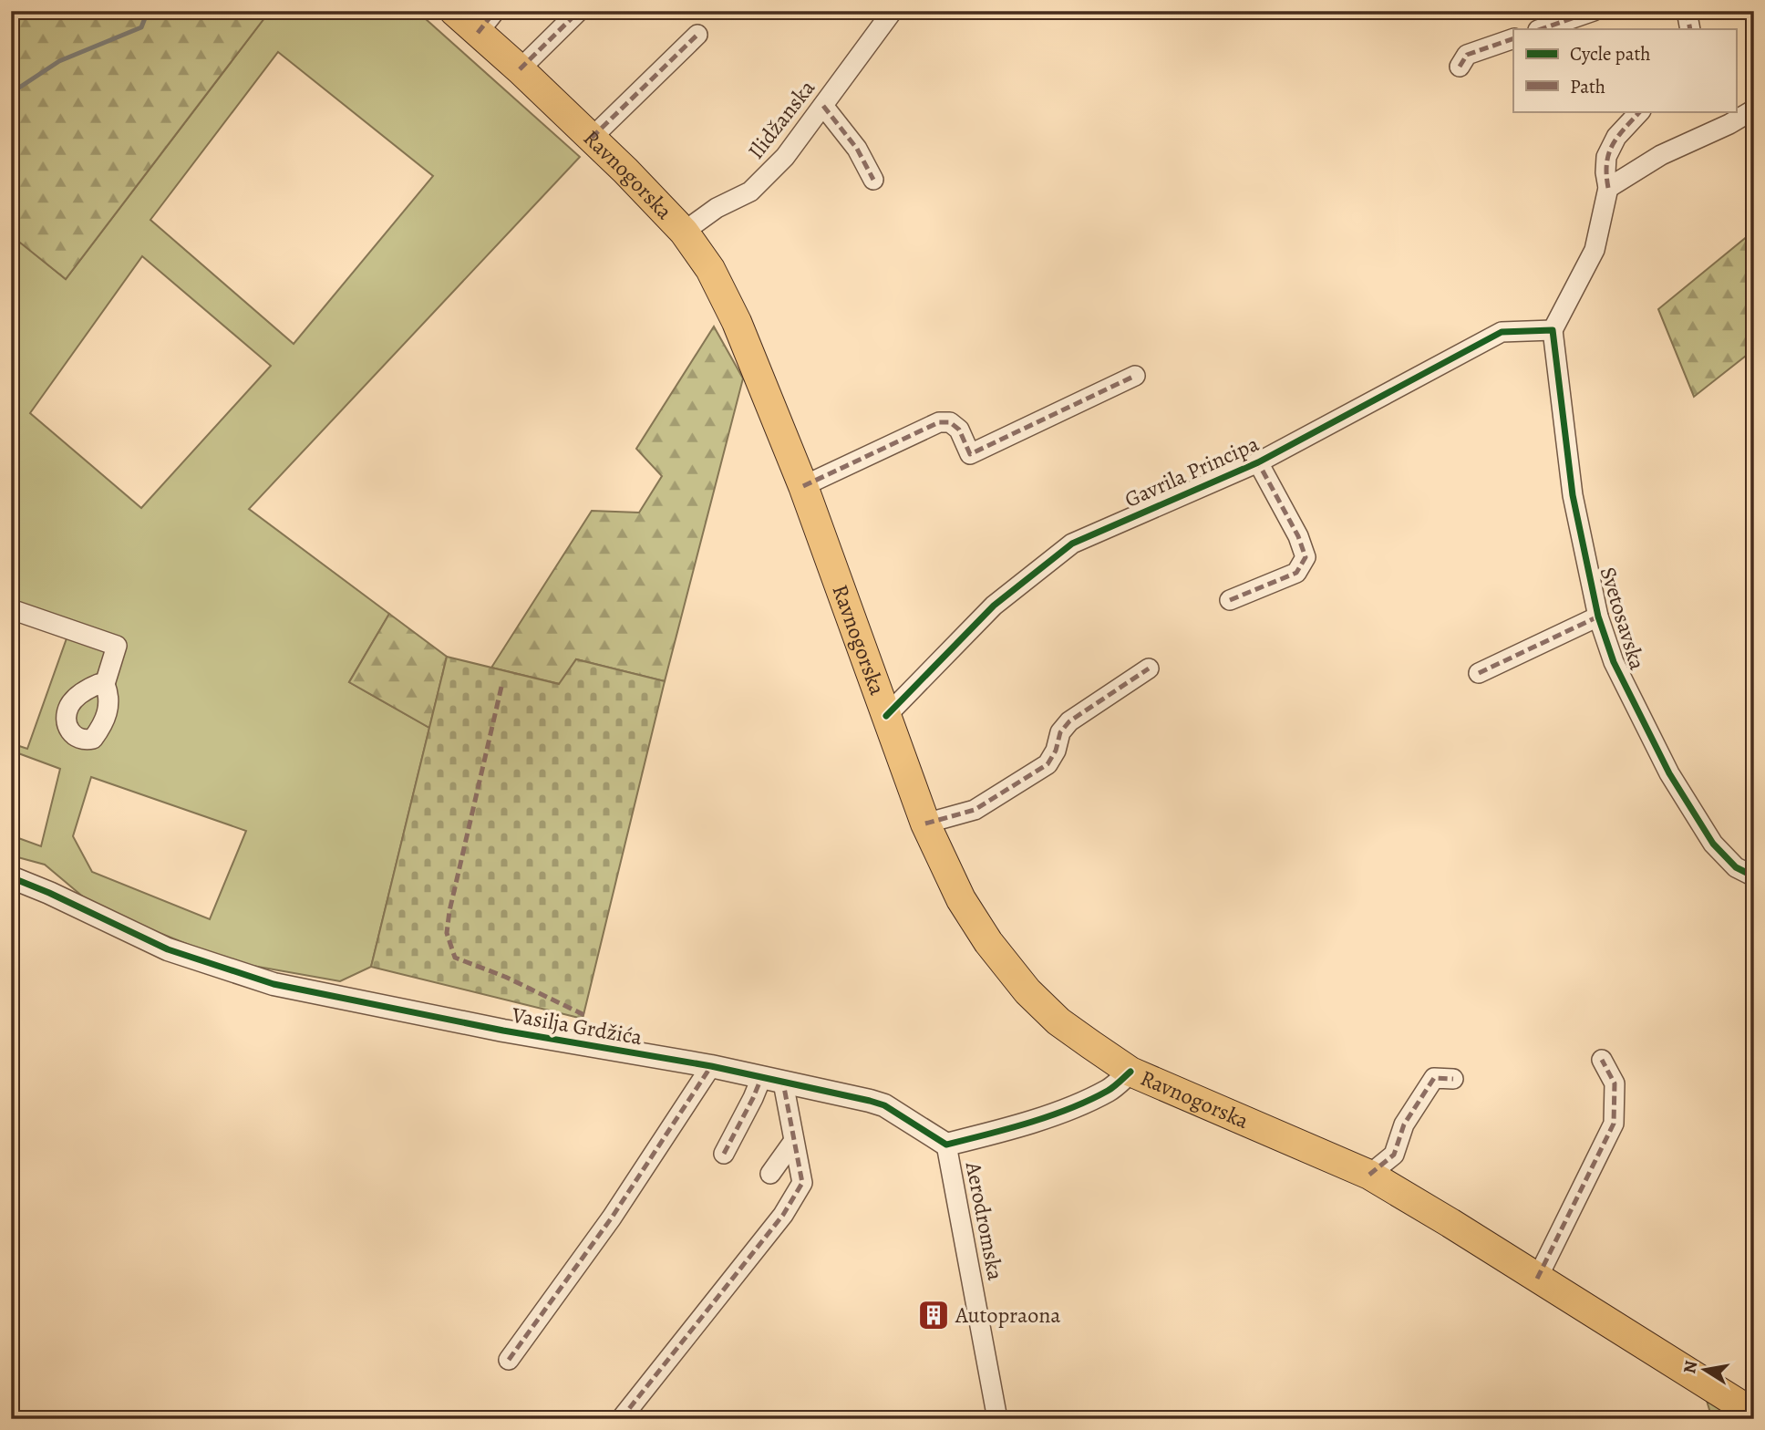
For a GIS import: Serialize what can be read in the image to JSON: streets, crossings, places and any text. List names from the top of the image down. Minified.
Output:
{"streets":{"main road":["Ravnogorska"],"street":["Ilidžanska","Gavrila Principa","Svetosavska","Vasilja Grdžića","Aerodromska"]},"crossings":[["Ilidžanska","Ravnogorska"],["Ravnogorska","Gavrila Principa"],["Gavrila Principa","Svetosavska"],["Vasilja Grdžića","Aerodromska"]],"places":{"building":["Autopraona"]},"legend":["Cycle path","Path"],"north":"left"}
